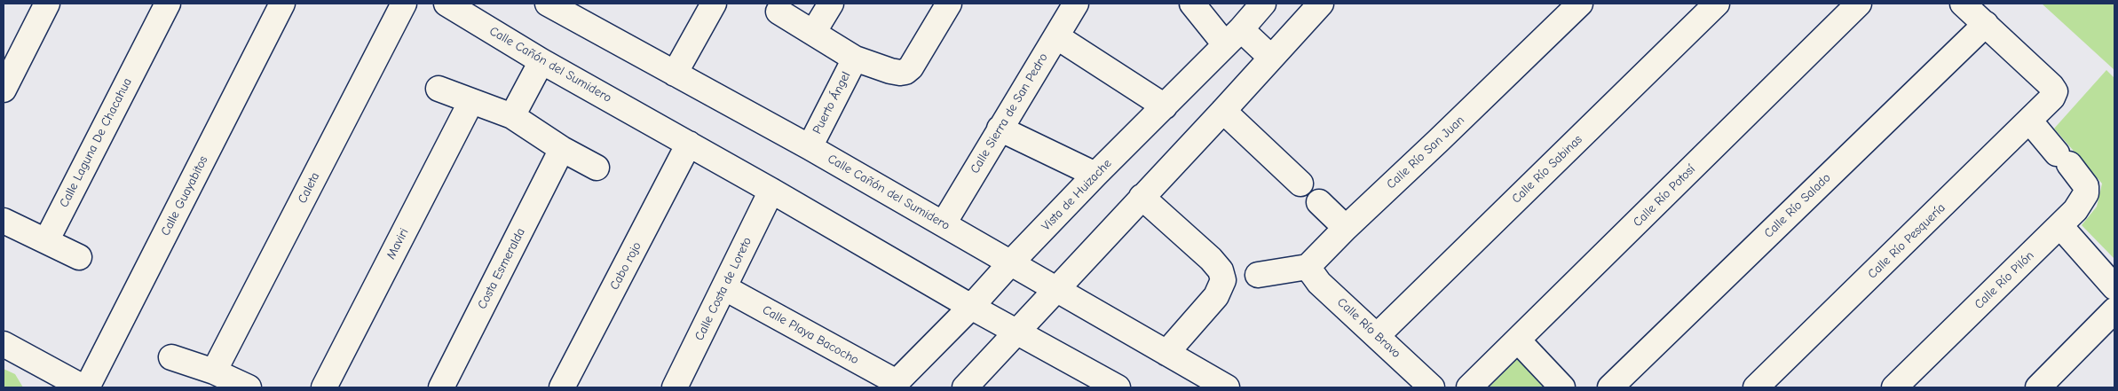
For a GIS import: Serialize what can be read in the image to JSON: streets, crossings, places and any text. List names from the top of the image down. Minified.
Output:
{"streets":{"street":["Calle Cañón del Sumidero","Puerto Ángel","Calle Sierra de San Pedro","Calle Laguna De Chacahua","Calle Río San Juan","Calle Río Sabinas","Caleta","Vista de Huizache","Calle Guayabitos","Calle Río Potosí","Calle Río Salado","Calle Río Pesquería","Maviri","Cabo rojo","Costa Esmeralda","Calle Río Pilón","Calle Costa de Loreto","Calle Río Bravo","Calle Playa Bacocho"]},"crossings":[["Calle Cañón del Sumidero","Puerto Ángel"],["Calle Cañón del Sumidero","Calle Sierra de San Pedro"],["Calle Cañón del Sumidero","Vista de Huizache"],["Calle Cañón del Sumidero","Cabo rojo"],["Calle Cañón del Sumidero","Calle Costa de Loreto"],["Calle Río San Juan","Calle Río Bravo"],["Calle Río Sabinas","Calle Río Bravo"],["Vista de Huizache","Calle Playa Bacocho"],["Calle Río Salado","Calle Río Pesquería"],["Calle Río Pesquería","Calle Río Pilón"],["Calle Costa de Loreto","Calle Playa Bacocho"]]}
